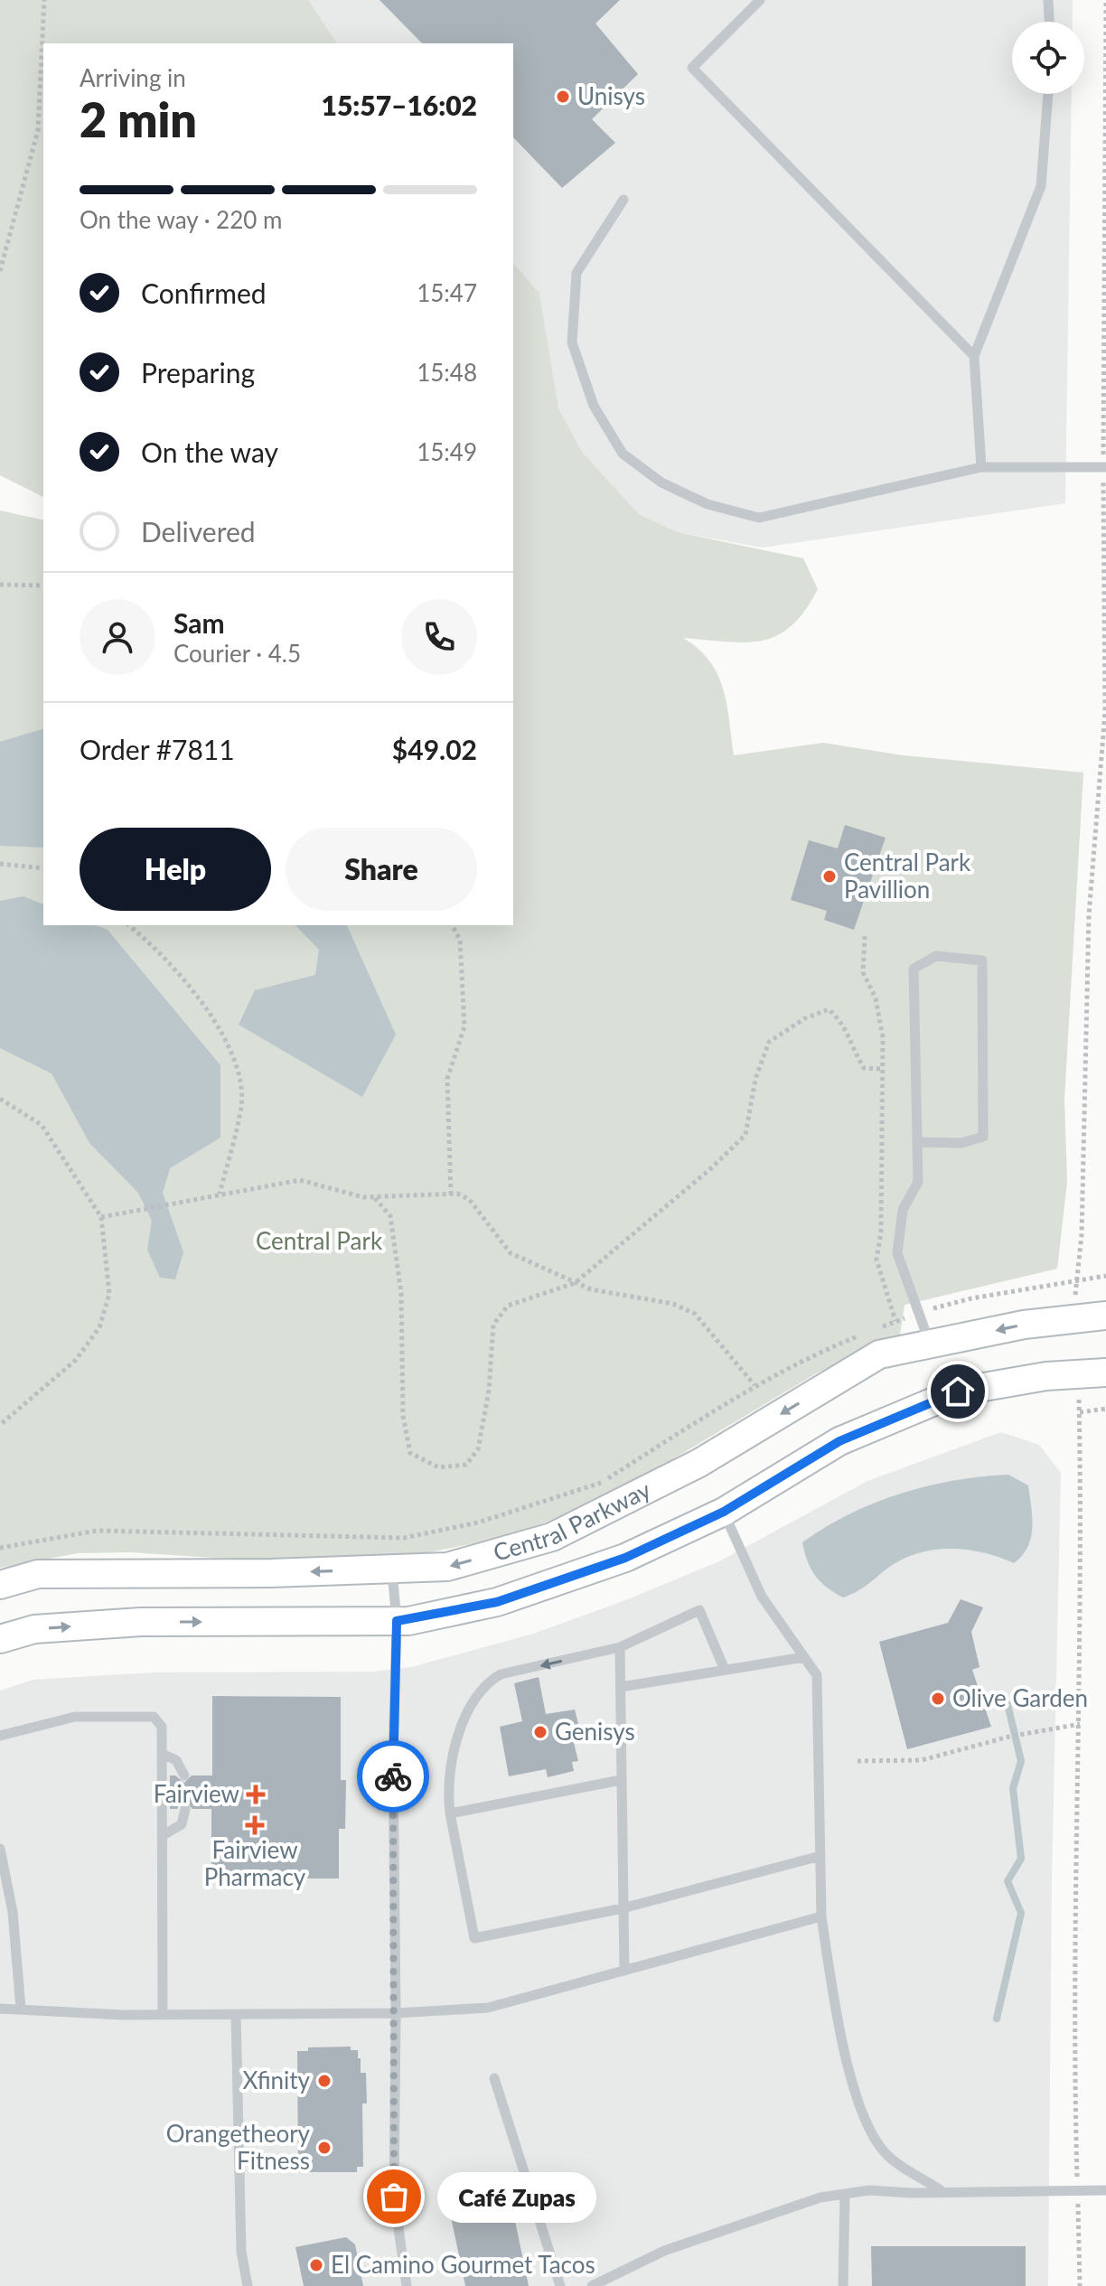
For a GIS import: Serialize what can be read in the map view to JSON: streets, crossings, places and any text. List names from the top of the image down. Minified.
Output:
{"streets":{"street":["Central Parkway"]},"parks":["Central Park"],"places":{"other":["Unisys","Central Park Pavillion","Olive Garden","Genisys","Xfinity","Orangetheory Fitness","Café Zupas","El Camino Gourmet Tacos"],"health":["Fairview","Fairview Pharmacy"]},"page":{"heading":["2 min","Arriving in","15:57–16:02"],"panel":["Sam","Courier · 4.5","Order #7811","$49.02"],"bar":"On the way · 220 m","list":[["Confirmed","15:47"],["Preparing","15:48"],["On the way","15:49"],"Delivered"],"buttons":["Help","Share"],"bubble":"Café Zupas"}}
